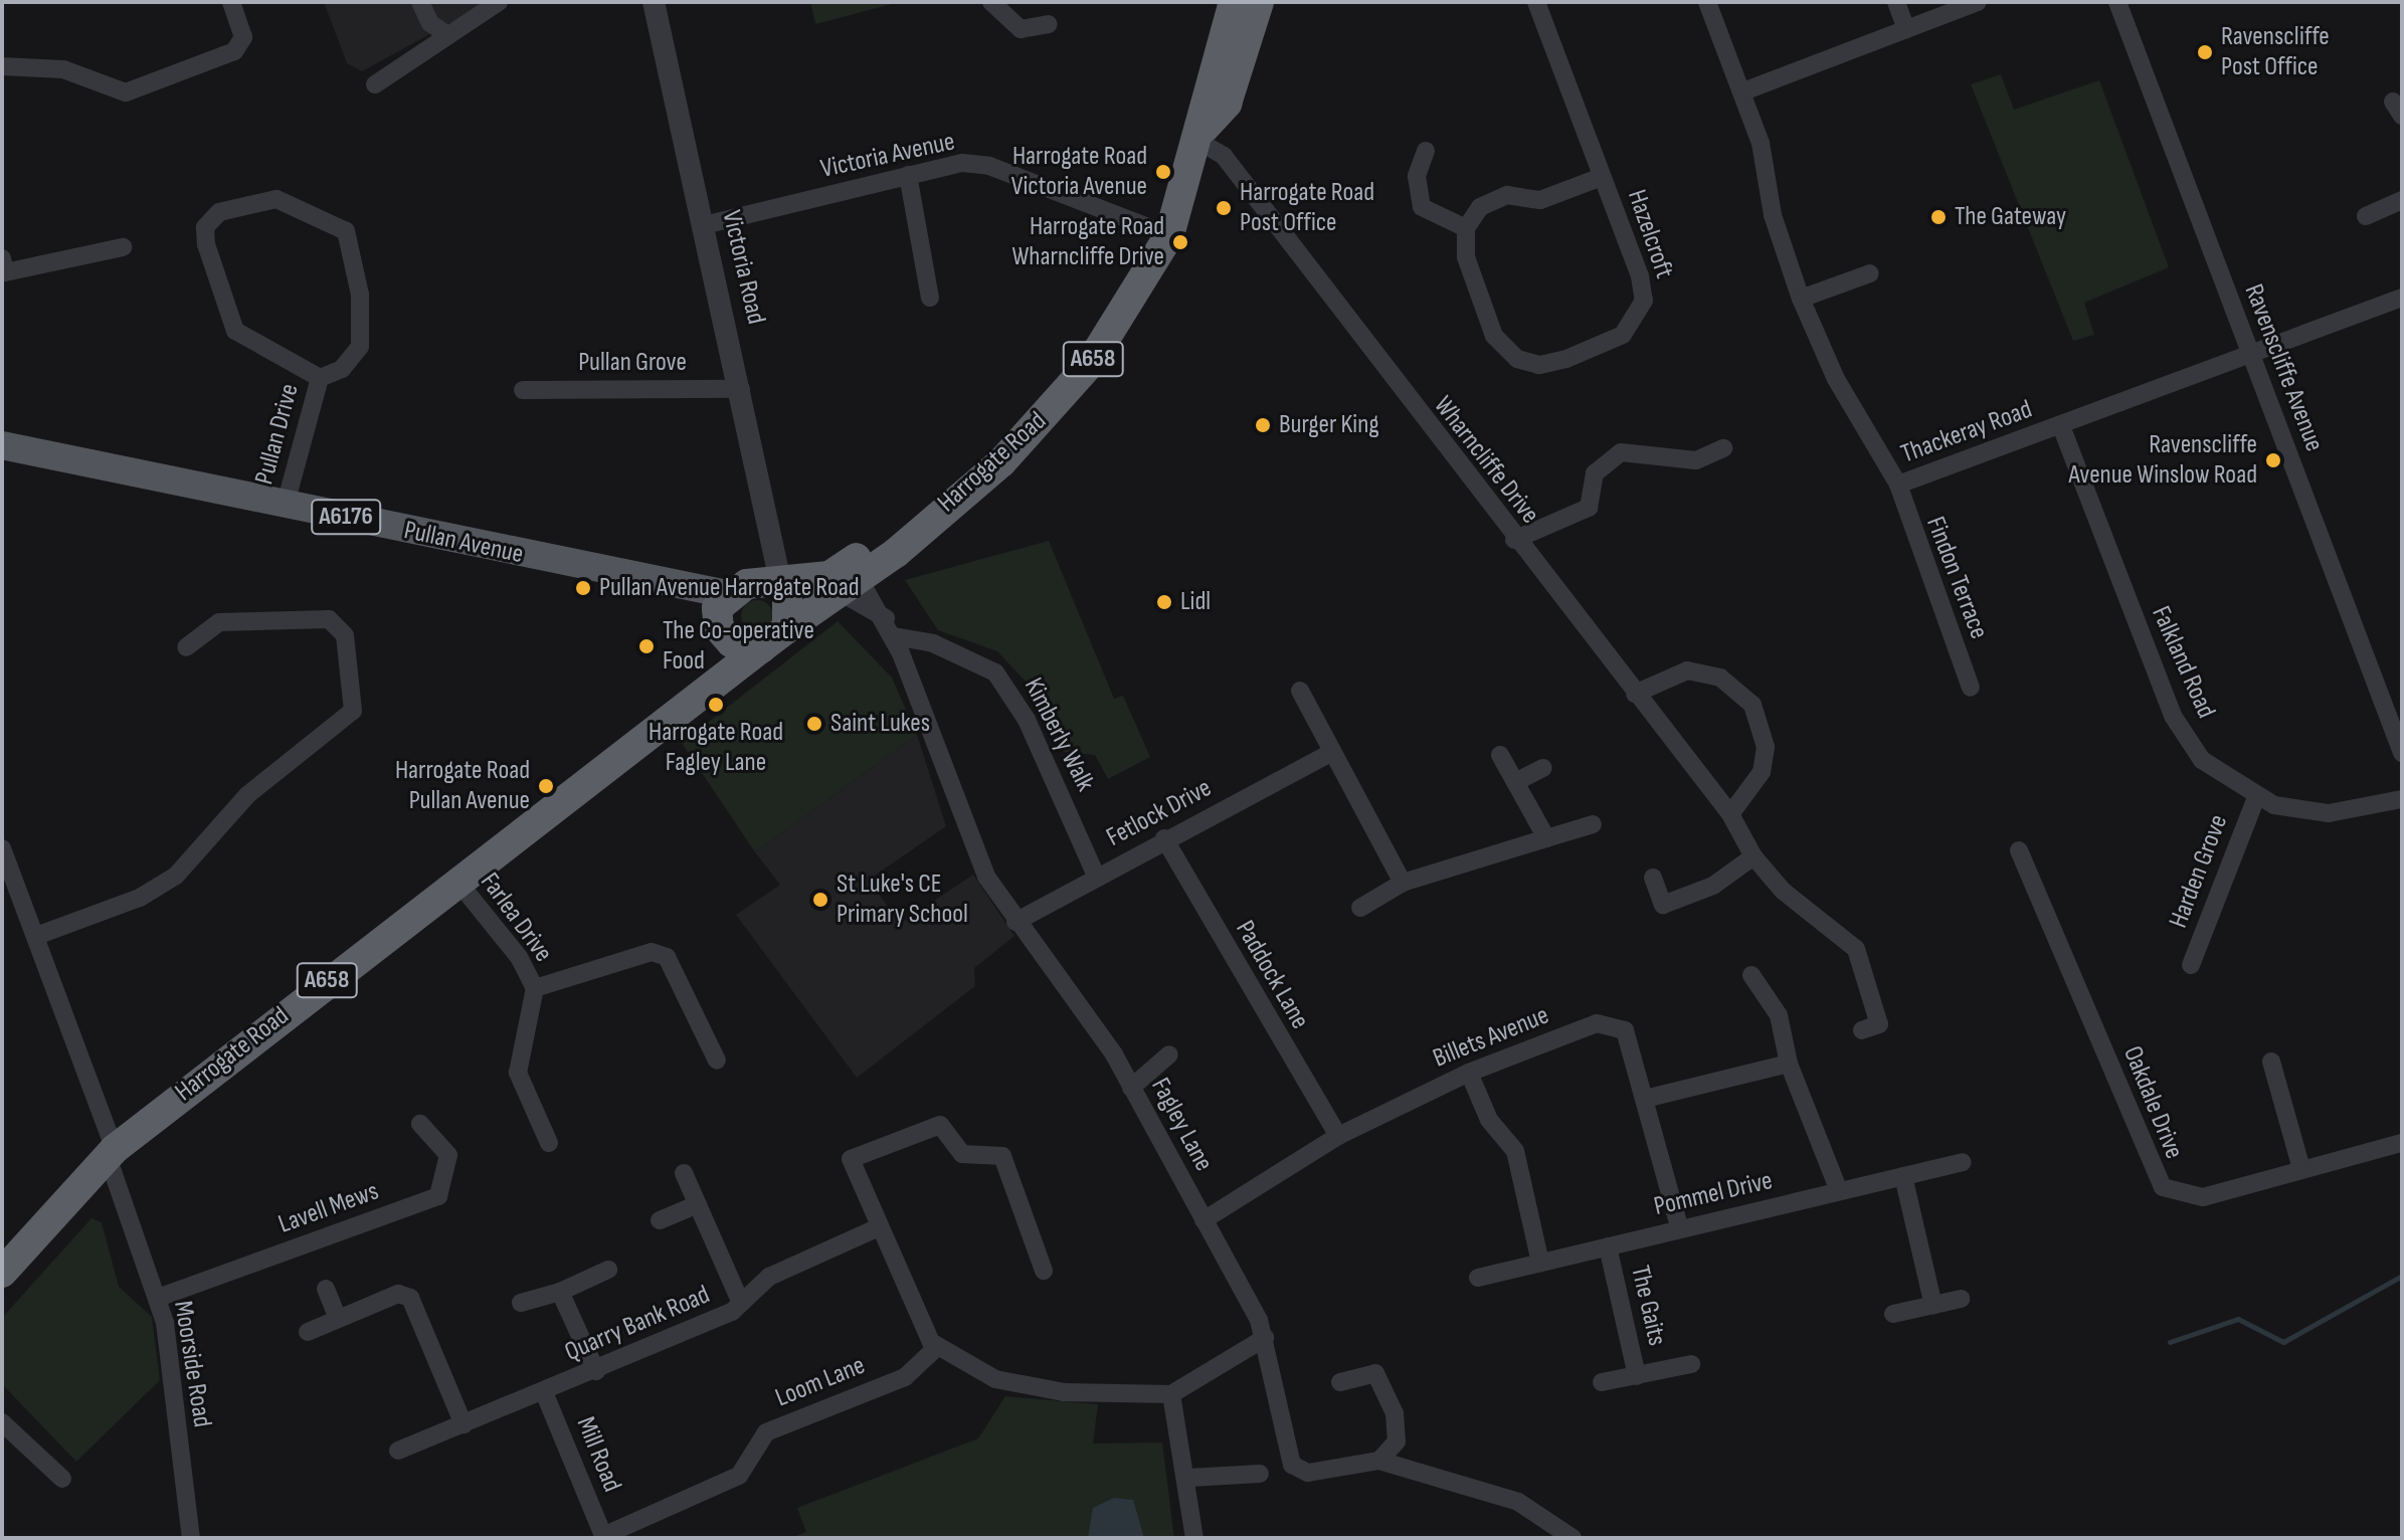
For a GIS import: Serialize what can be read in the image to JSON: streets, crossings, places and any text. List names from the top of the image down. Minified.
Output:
{"streets":{"highway":["A658","Harrogate Road"],"main road":["A6176","Pullan Avenue"],"street":["Victoria Avenue","Hazelcroft","Victoria Road","Pullan Grove","Ravenscliffe Avenue","Thackeray Road","Pullan Drive","Wharncliffe Drive","Findon Terrace","Falkland Road","Kimberly Walk","Fetlock Drive","Harden Grove","Farlea Drive","Paddock Lane","Billets Avenue","Oakdale Drive","Fagley Lane","Pommel Drive","Lavell Mews","The Gaits","Quarry Bank Road","Moorside Road","Loom Lane","Mill Road"]},"crossings":[["Victoria Avenue","Victoria Road"],["Victoria Avenue","Harrogate Road"],["Victoria Road","Pullan Grove"],["Victoria Road","Harrogate Road"],["A658","Harrogate Road"],["A658","Pullan Avenue"],["Ravenscliffe Avenue","Thackeray Road"],["Thackeray Road","Findon Terrace"],["Thackeray Road","Falkland Road"],["Pullan Drive","Pullan Avenue"],["Wharncliffe Drive","Harrogate Road"],["Harrogate Road","Pullan Avenue"],["Harrogate Road","Kimberly Walk"],["Harrogate Road","Farlea Drive"],["Harrogate Road","Fagley Lane"],["Harrogate Road","Moorside Road"],["Falkland Road","Harden Grove"],["Kimberly Walk","Fetlock Drive"],["Kimberly Walk","Fagley Lane"],["Fetlock Drive","Paddock Lane"],["Fetlock Drive","Fagley Lane"],["Paddock Lane","Billets Avenue"],["Billets Avenue","Fagley Lane"],["Billets Avenue","Pommel Drive"],["Pommel Drive","The Gaits"],["Lavell Mews","Moorside Road"],["Quarry Bank Road","Mill Road"],["Loom Lane","Mill Road"]],"places":["Ravenscliffe Post Office","Harrogate Road Victoria Avenue","Harrogate Road Post Office","The Gateway","Harrogate Road Wharncliffe Drive","Burger King","Ravenscliffe Avenue Winslow Road","Pullan Avenue Harrogate Road","Lidl","The Co-operative Food","Harrogate Road Fagley Lane","Saint Lukes","Harrogate Road Pullan Avenue","St Luke's CE Primary School"]}
